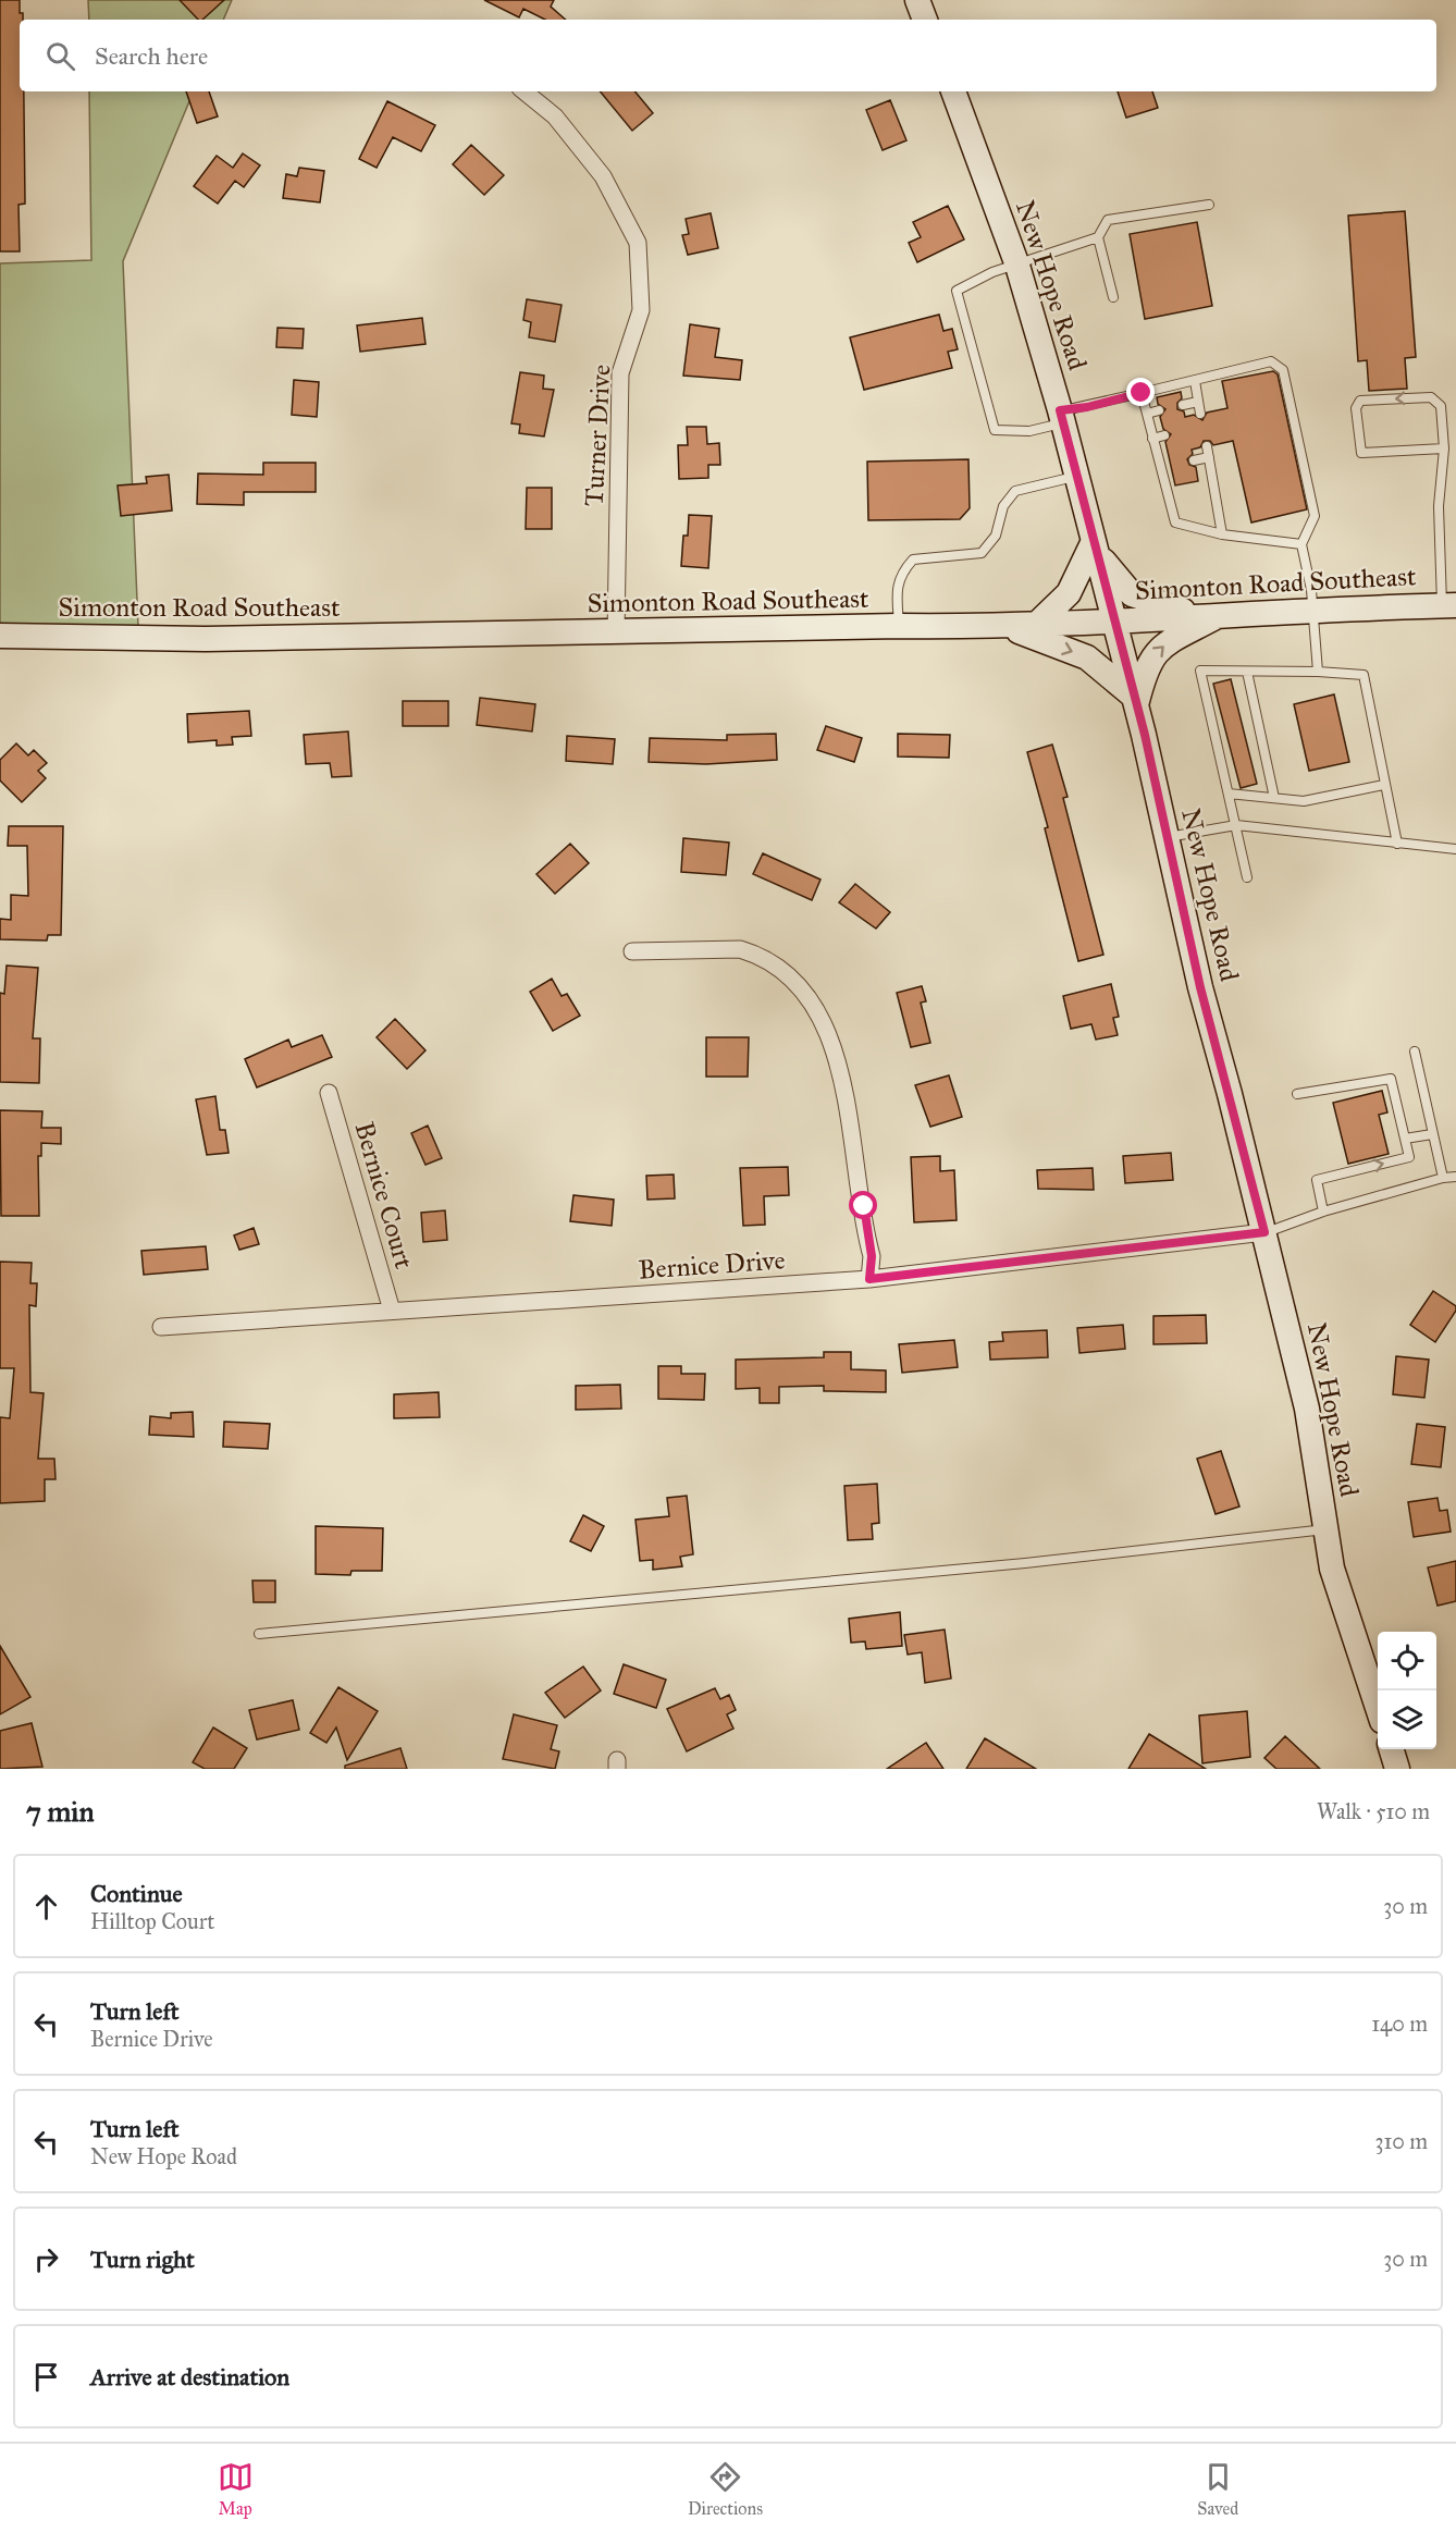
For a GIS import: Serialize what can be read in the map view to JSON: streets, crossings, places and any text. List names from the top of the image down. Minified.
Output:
{"streets":{"street":["New Hope Road","Turner Drive","Simonton Road Southeast","Bernice Court","Bernice Drive"]},"crossings":[["New Hope Road","Simonton Road Southeast"],["New Hope Road","Bernice Drive"],["Turner Drive","Simonton Road Southeast"],["Bernice Court","Bernice Drive"]],"page":{"search":"Search here","heading":["7 min","Walk · 510 m"],"list":[["Continue","Hilltop Court","30 m"],["Turn left","Bernice Drive","140 m"],["Turn left","New Hope Road","310 m"],["Turn right","30 m"],"Arrive at destination"],"nav":["Map","Directions","Saved"]}}
